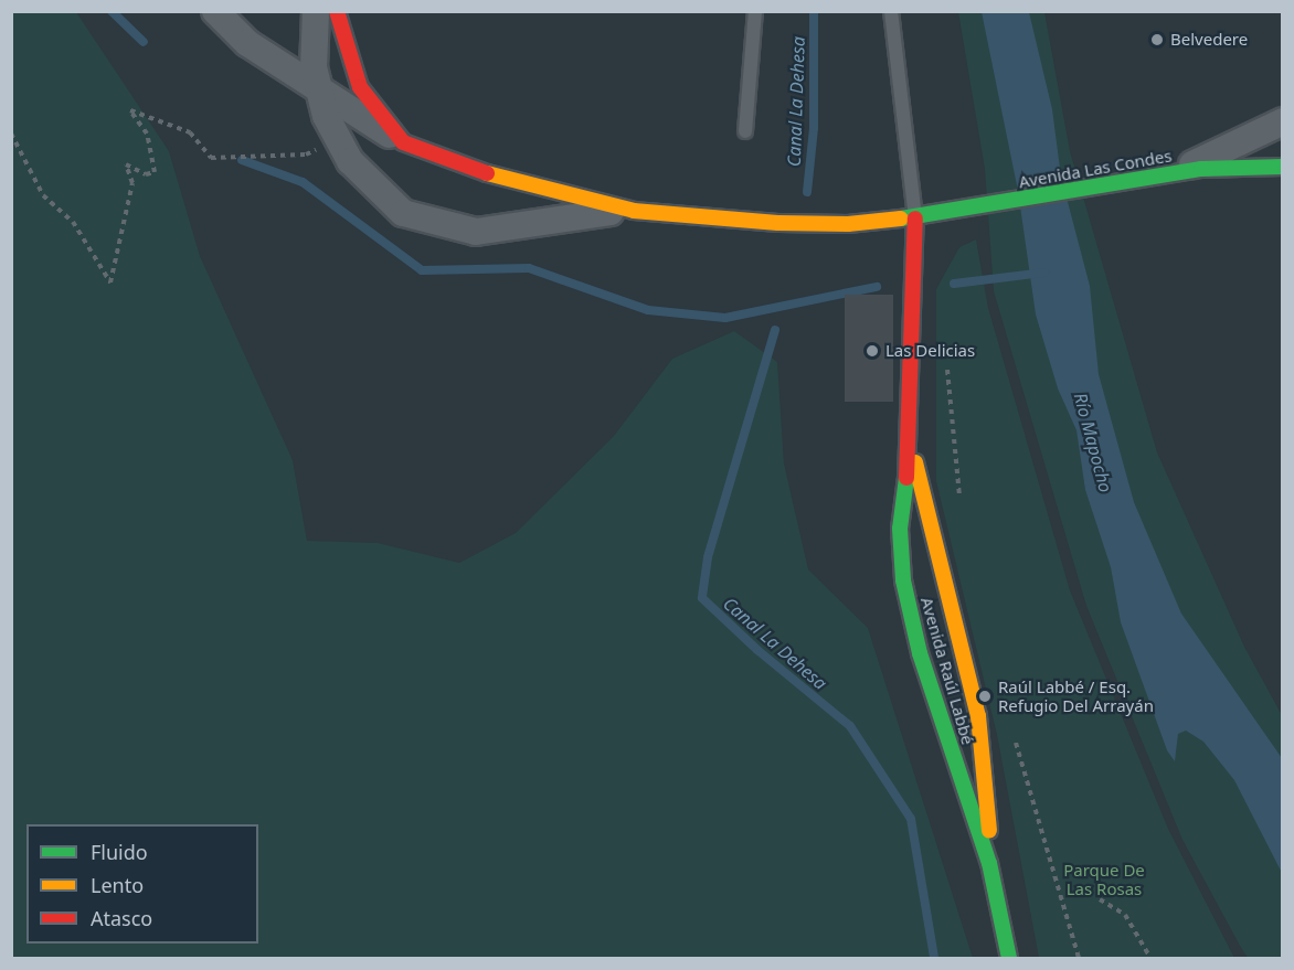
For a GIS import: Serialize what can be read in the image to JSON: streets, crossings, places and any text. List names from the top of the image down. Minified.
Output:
{"streets":{"street":["Avenida Las Condes","Avenida Raúl Labbé"]},"crossings":[["Avenida Las Condes","Avenida Raúl Labbé"]],"water":["Canal La Dehesa","Río Mapocho"],"parks":["Parque De Las Rosas"],"places":["Belvedere","Las Delicias","Raúl Labbé / Esq. Refugio Del Arrayán"],"legend":["Fluido","Lento","Atasco"]}
